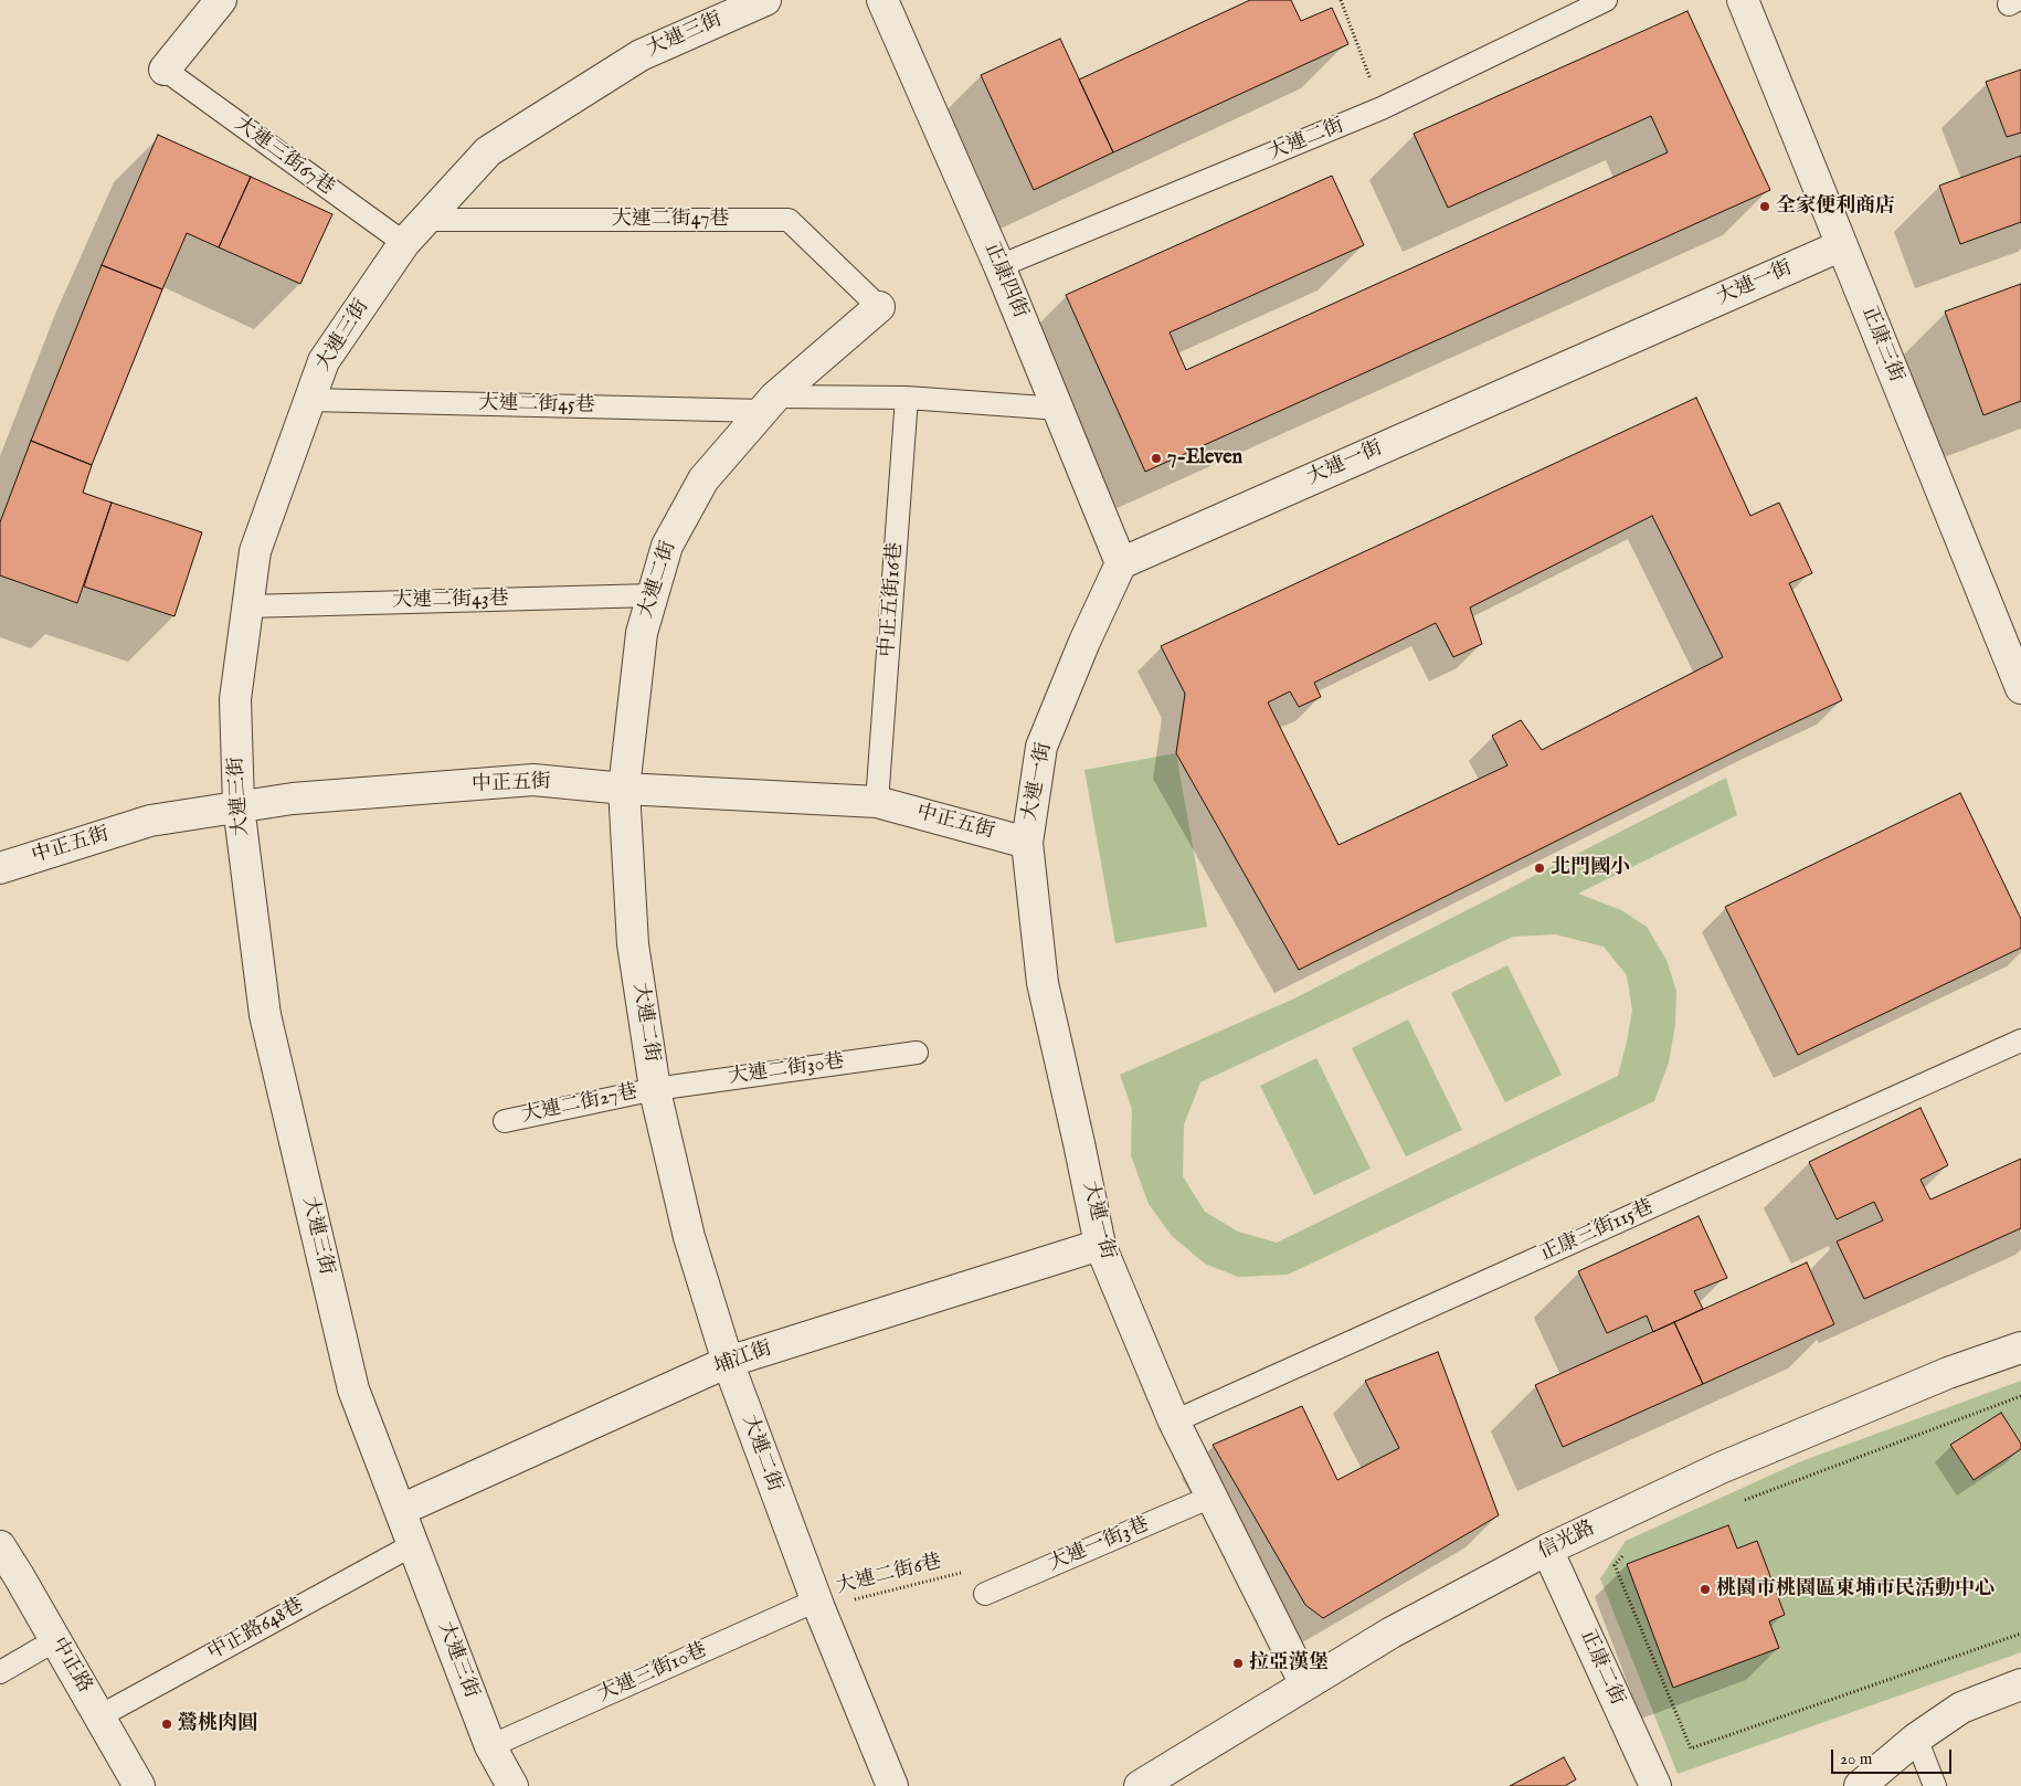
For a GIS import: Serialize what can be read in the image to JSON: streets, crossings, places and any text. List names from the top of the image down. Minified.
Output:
{"streets":{"street":["大連三街","大連二街","正康四街","大連一街","正康三街","中正五街","埔江街","信光路","中正路","正康二街"],"lane":["大連三街67巷","大連二街47巷","大連二街45巷","中正五街16巷","大連二街43巷","大連二街30巷","大連二街27巷","正康三街115巷","大連一街3巷","中正路648巷","大連三街10巷"],"path":["大連二街6巷"]},"crossings":[["大連三街","大連三街67巷"],["大連三街","大連二街47巷"],["大連三街","大連二街45巷"],["大連三街","大連二街43巷"],["大連三街","中正五街"],["大連三街","埔江街"],["大連三街","中正路648巷"],["大連三街","大連三街10巷"],["大連二街","大連二街47巷"],["大連二街","正康四街"],["大連二街","大連二街45巷"],["大連二街","大連二街43巷"],["大連二街","中正五街"],["大連二街","大連二街30巷"],["大連二街","大連二街27巷"],["大連二街","埔江街"],["大連二街","大連二街6巷"],["大連二街","大連三街10巷"],["正康四街","大連一街"],["正康四街","大連二街45巷"],["大連一街","正康三街"],["大連一街","中正五街"],["大連一街","正康三街115巷"],["大連一街","埔江街"],["大連一街","信光路"],["大連一街","大連一街3巷"],["大連二街45巷","中正五街16巷"],["中正五街16巷","中正五街"],["大連二街30巷","大連二街27巷"],["信光路","正康二街"],["大連二街6巷","大連三街10巷"],["中正路648巷","中正路"]],"places":["全家便利商店","7-Eleven","北門國小","桃園市桃園區東埔市民活動中心","拉亞漢堡","鶯桃肉圓"],"scale_bar":"20 m"}
